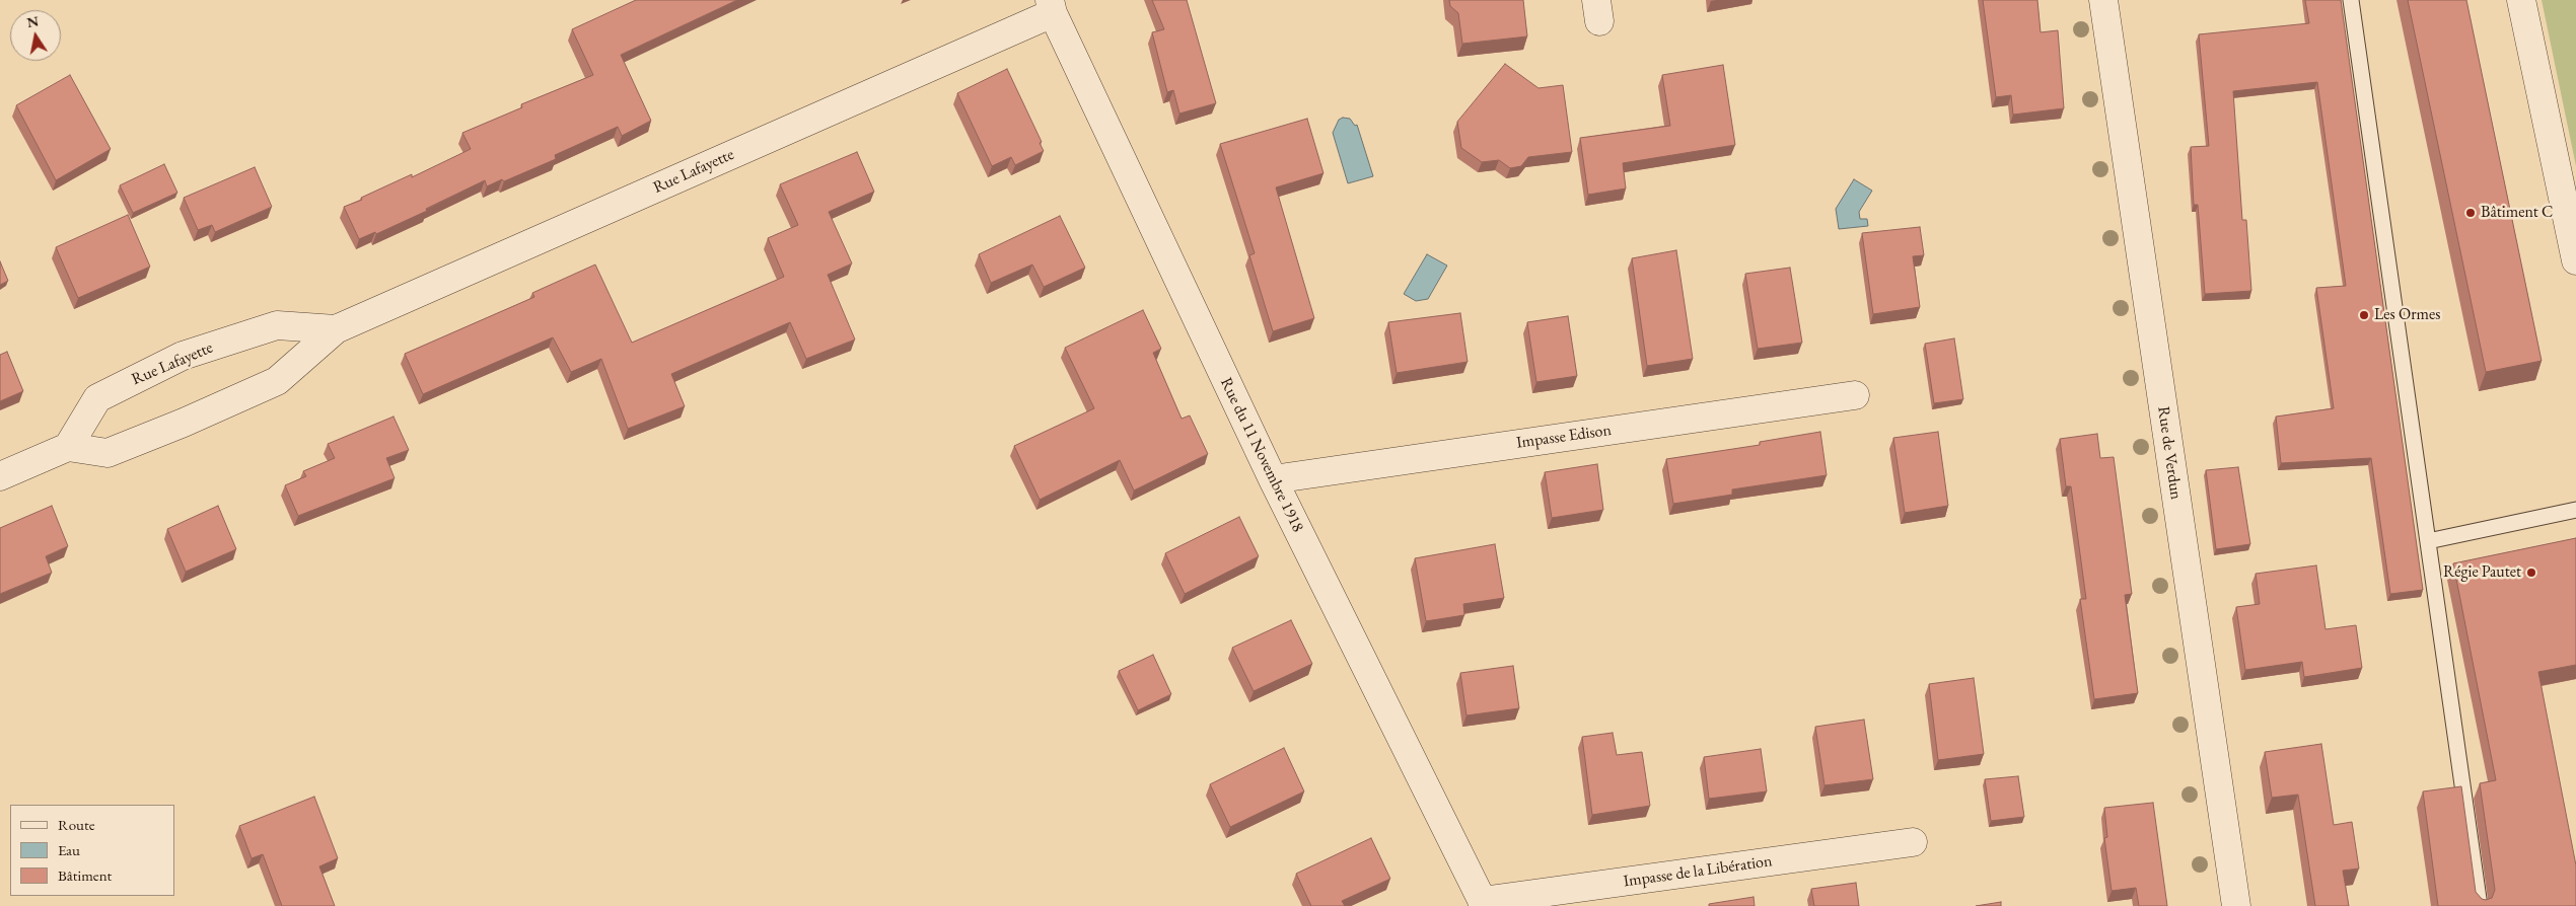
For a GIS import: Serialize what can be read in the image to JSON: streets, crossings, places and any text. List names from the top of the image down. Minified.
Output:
{"streets":{"street":["Rue Lafayette","Impasse Edison","Rue de Verdun","Rue du 11 Novembre 1918","Impasse de la Libération"]},"crossings":[["Rue Lafayette","Rue du 11 Novembre 1918"],["Impasse Edison","Rue du 11 Novembre 1918"],["Rue du 11 Novembre 1918","Impasse de la Libération"]],"places":["Bâtiment C","Les Ormes","Régie Pautet"],"legend":["Route","Eau","Bâtiment"],"north":"top"}
